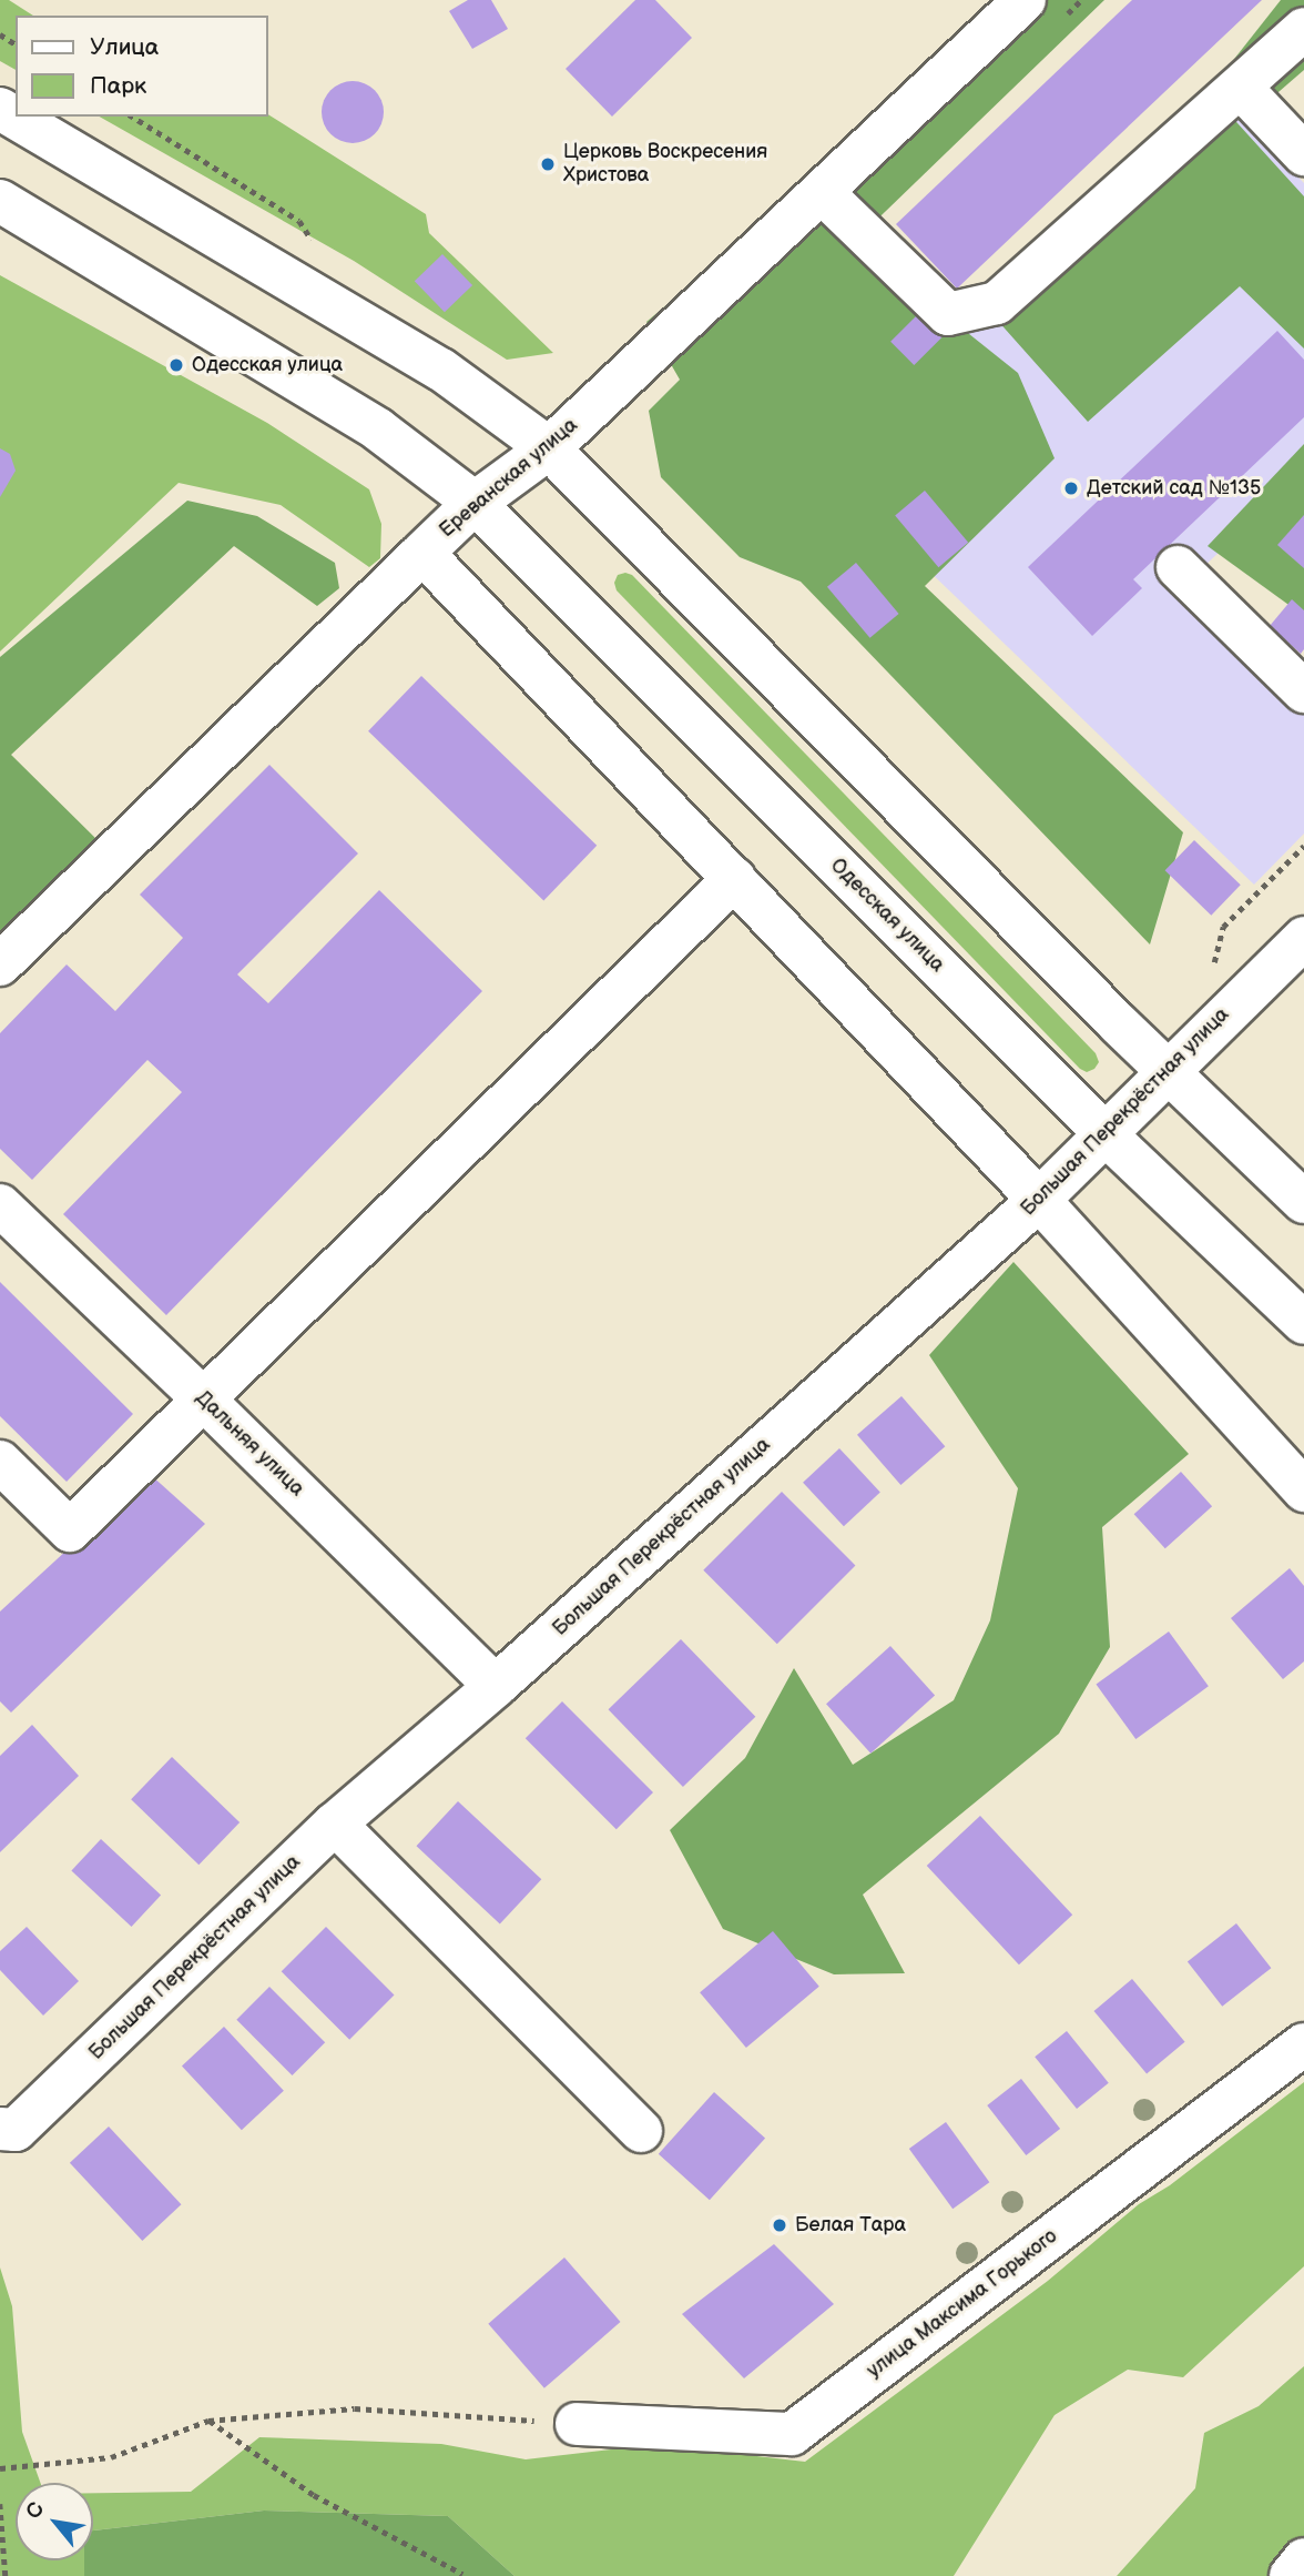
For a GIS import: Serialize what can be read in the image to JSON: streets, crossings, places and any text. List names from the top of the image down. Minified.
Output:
{"streets":{"street":["Ереванская улица","Одесская улица","Большая Перекрёстная улица","Дальняя улица","улица Максима Горького"]},"crossings":[["Ереванская улица","Одесская улица"],["Одесская улица","Большая Перекрёстная улица"],["Большая Перекрёстная улица","Дальняя улица"]],"places":["Церковь Воскресения Христова","Одесская улица","Детский сад №135","Белая Тара"],"legend":["Улица","Парк"],"north":"top left"}
